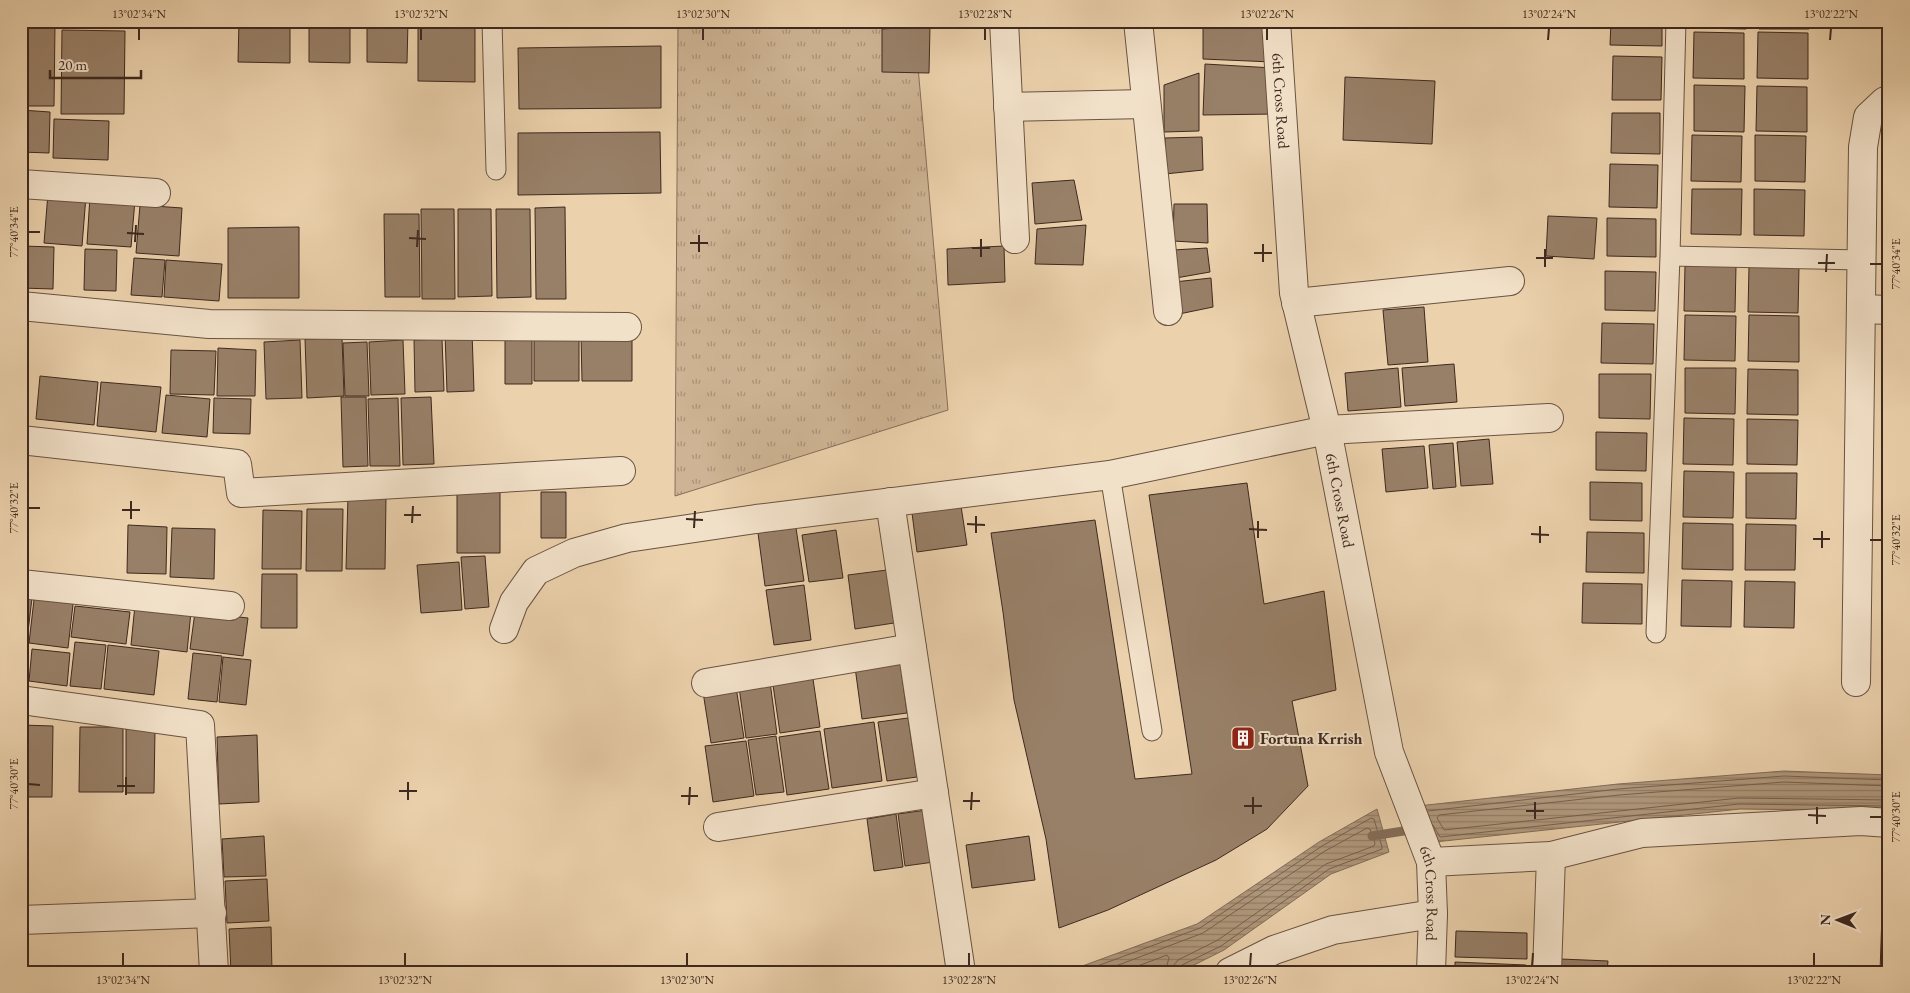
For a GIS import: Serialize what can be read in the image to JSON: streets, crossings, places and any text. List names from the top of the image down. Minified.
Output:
{"streets":{"street":["6th Cross Road"]},"places":{"building":["Fortuna Krrish"]},"scale_bar":"20 m","north":"left","coordinates":["13°02'34\"N","13°02'32\"N","13°02'30\"N","13°02'28\"N","13°02'26\"N","13°02'24\"N","13°02'22\"N","77°40'34\"E","77°40'32\"E","77°40'30\"E"]}
